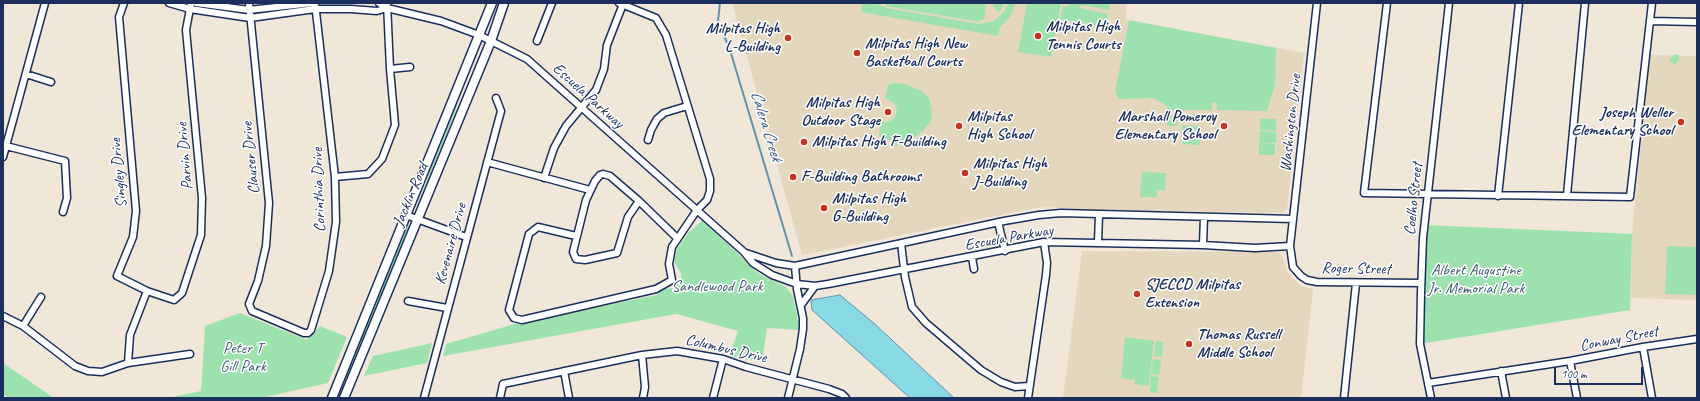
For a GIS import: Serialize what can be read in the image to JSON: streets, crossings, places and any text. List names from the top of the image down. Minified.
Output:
{"streets":{"main road":["Jacklin Road"],"street":["Escuela Parkway","Washington Drive","Parvin Drive","Clauser Drive","Singley Drive","Corinthia Drive","Coelho Street","Kevenaire Drive","Roger Street","Conway Street","Columbus Drive"]},"crossings":[["Escuela Parkway","Washington Drive"],["Escuela Parkway","Parvin Drive"],["Escuela Parkway","Clauser Drive"],["Escuela Parkway","Corinthia Drive"],["Escuela Parkway","Jacklin Road"],["Escuela Parkway","Roger Street"],["Washington Drive","Roger Street"],["Parvin Drive","Singley Drive"],["Clauser Drive","Corinthia Drive"],["Coelho Street","Roger Street"],["Coelho Street","Conway Street"]],"water":["Calera Creek"],"parks":["Albert Augustine Jr. Memorial Park","Sandlewood Park","Peter T Gill Park"],"places":["Milpitas High Tennis Courts","Milpitas High L-Building","Milpitas High New Basketball Courts","Milpitas High Outdoor Stage","Joseph Weller Elementary School","Milpitas High School","Marshall Pomeroy Elementary School","Milpitas High F-Building","Milpitas High J-Building","F-Building Bathrooms","Milpitas High G-Building","SJECCD Milpitas Extension","Thomas Russell Middle School"],"scale_bar":"100 m"}
